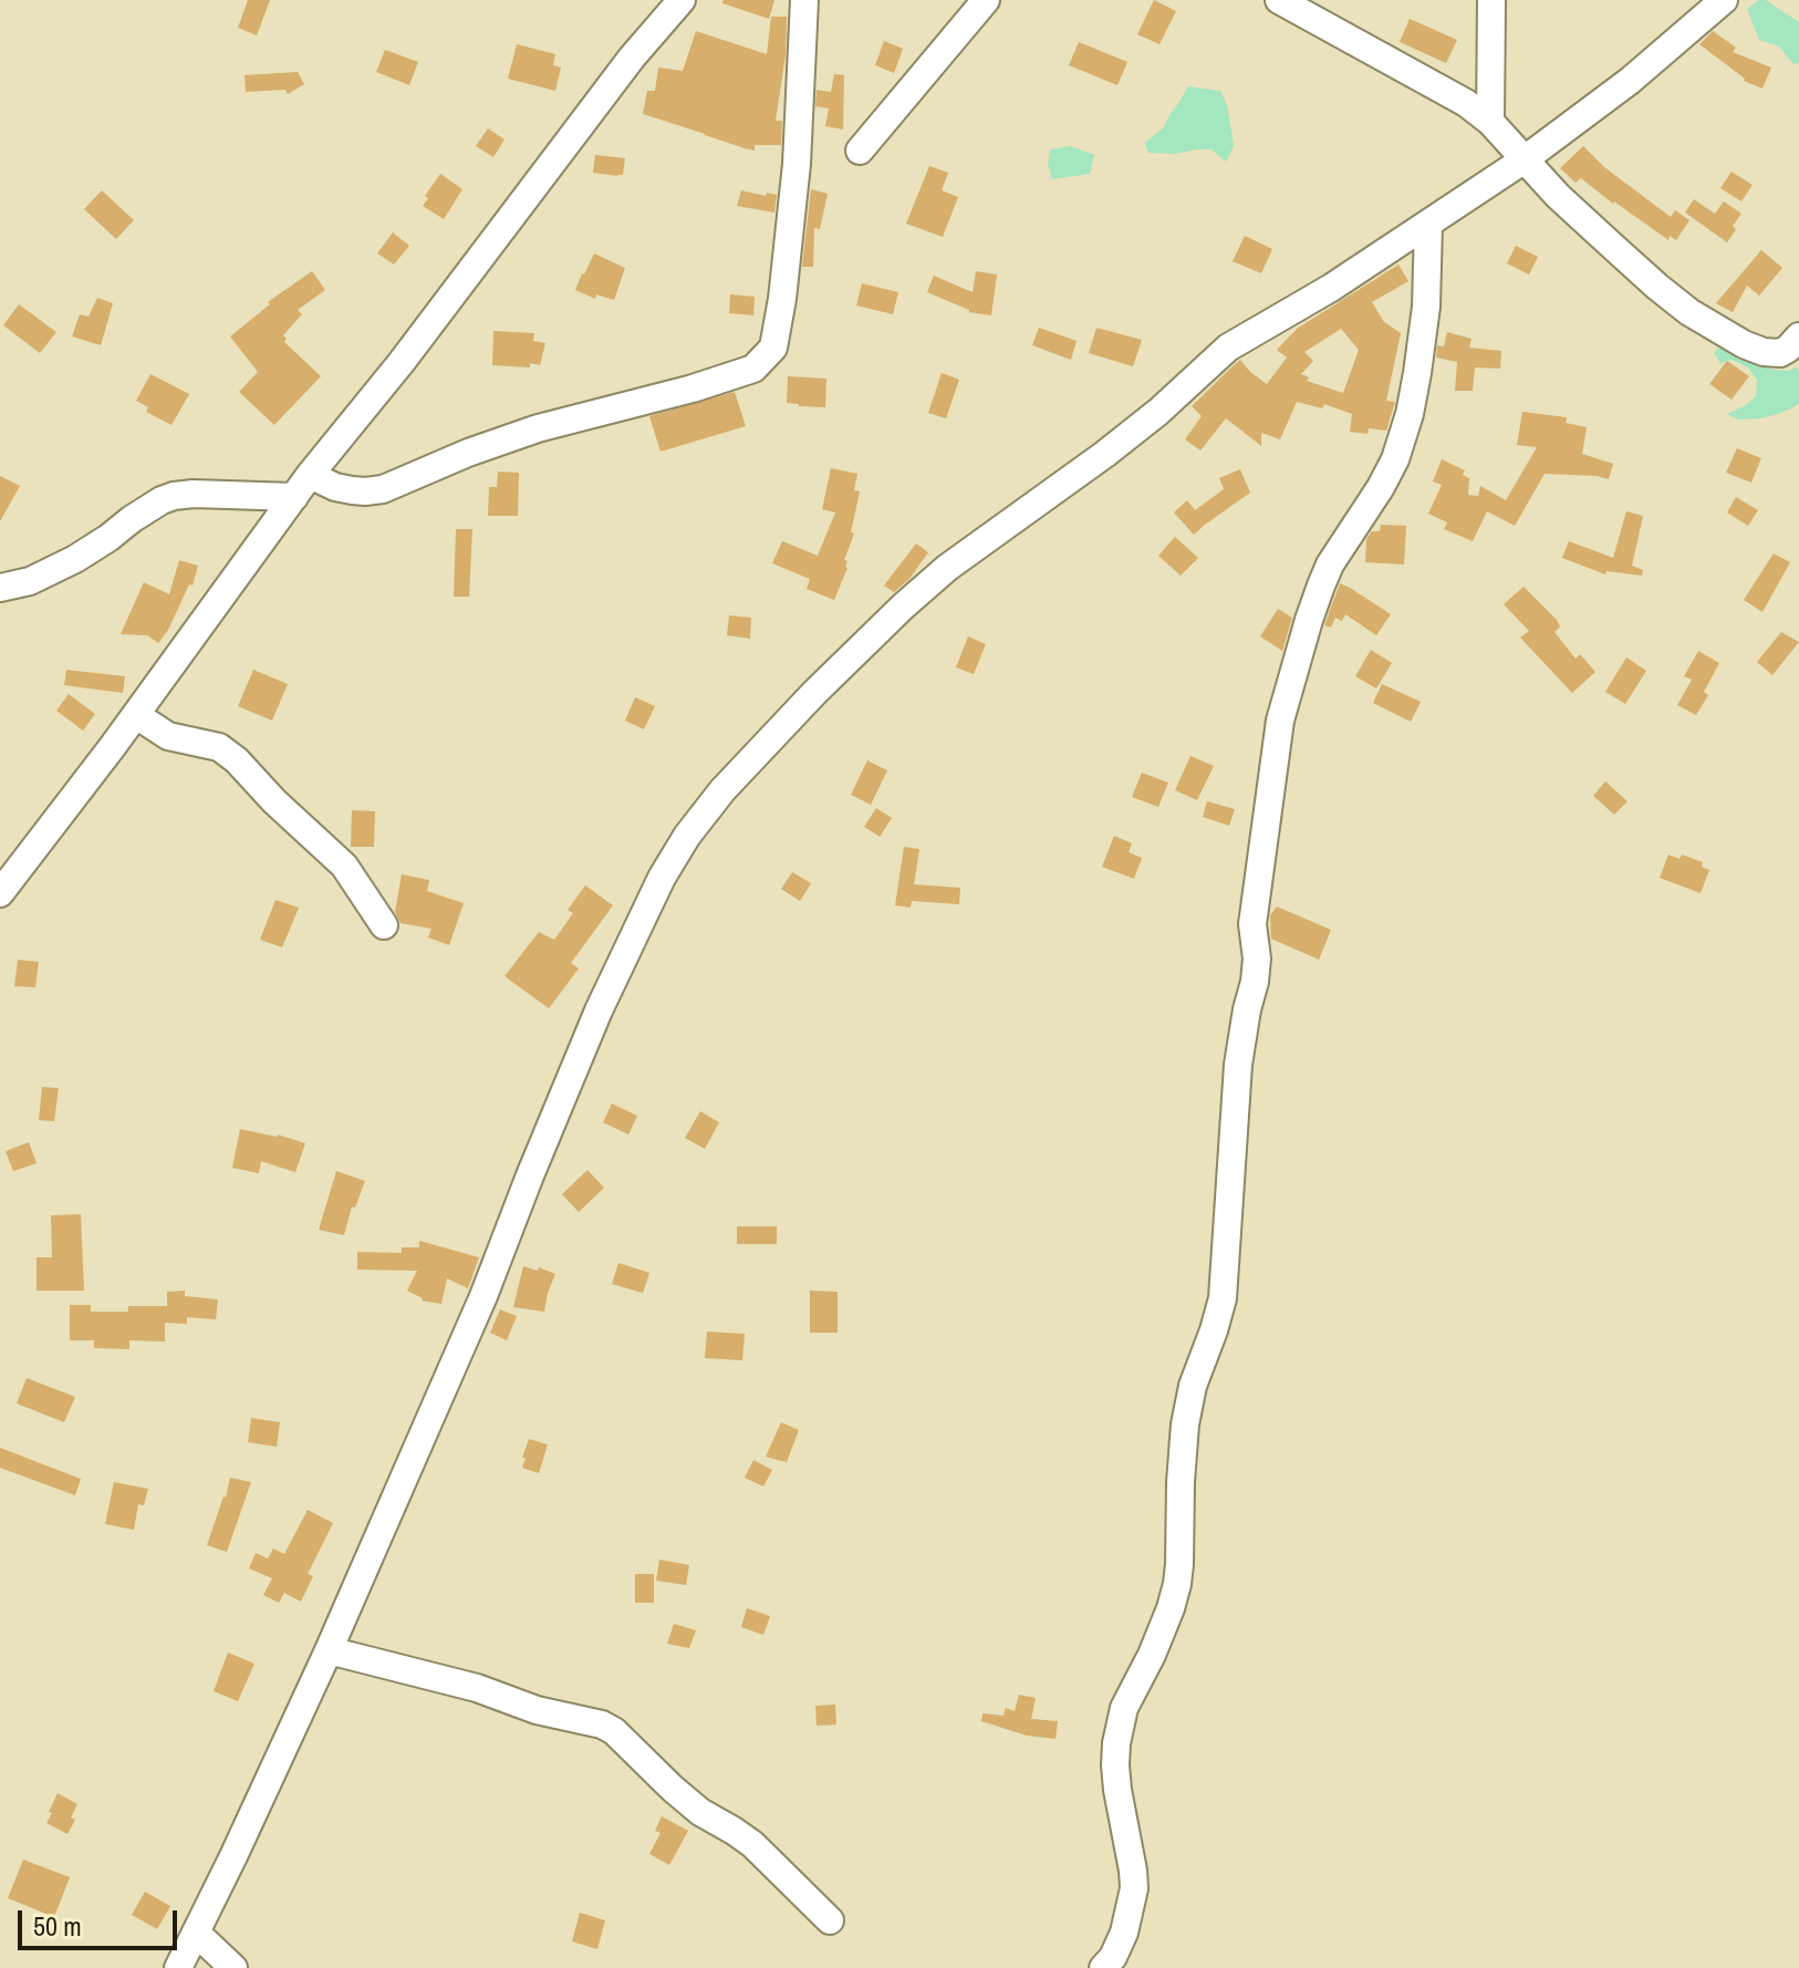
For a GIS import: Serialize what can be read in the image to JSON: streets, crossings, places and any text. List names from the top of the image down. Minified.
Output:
{"scale_bar":"50 m"}
